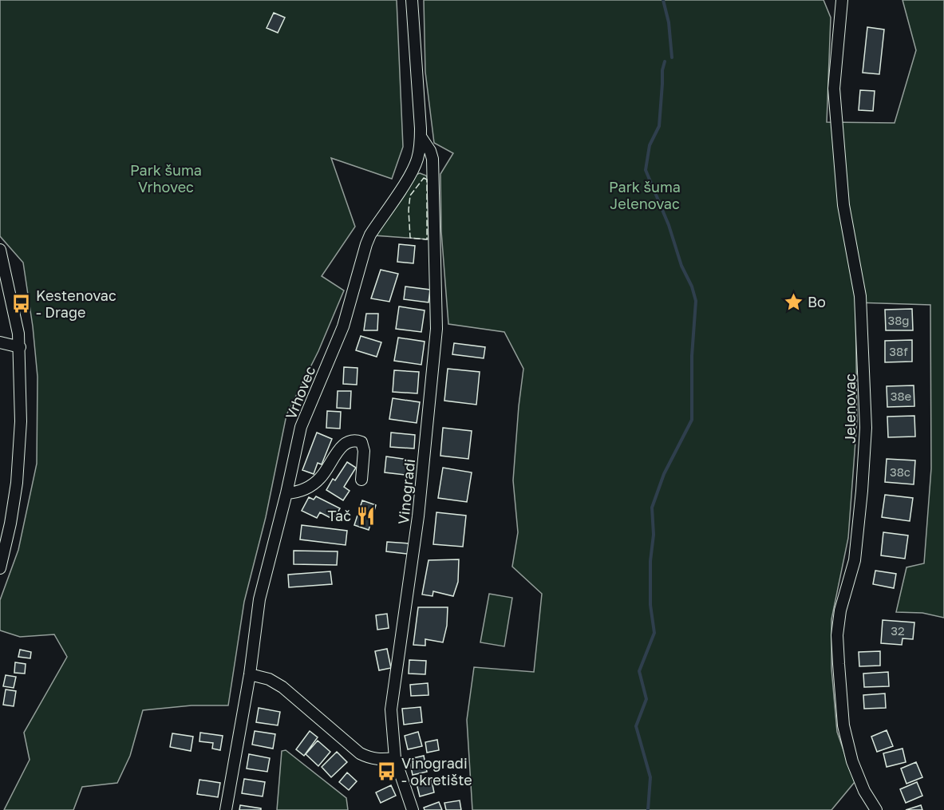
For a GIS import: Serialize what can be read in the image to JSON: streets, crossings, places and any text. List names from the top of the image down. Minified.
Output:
{"streets":{"street":["Vrhovec","Jelenovac","Vinogradi"]},"crossings":[["Vrhovec","Vinogradi"]],"parks":["Park šuma Vrhovec","Park šuma Jelenovac"],"places":{"place":["Bo"],"bus stop":["Kestenovac - Drage","Vinogradi - okretište"],"restaurant":["Tač"]},"house_numbers":["38g","38f","38e","38c","32"]}
